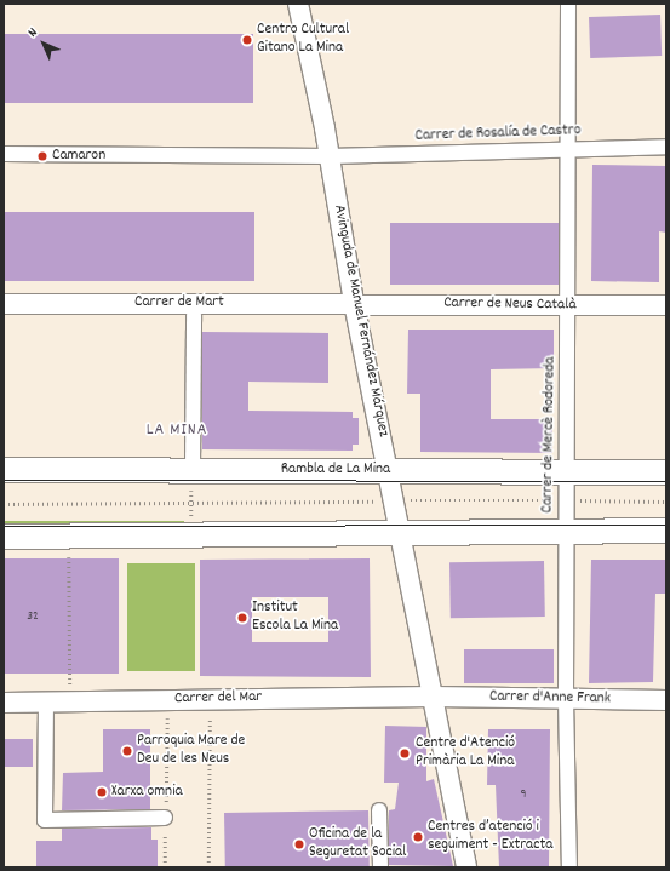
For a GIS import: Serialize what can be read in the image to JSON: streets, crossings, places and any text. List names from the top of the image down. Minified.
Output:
{"streets":{"street":["Carrer de Rosalía de Castro","Carrer de Mart","Carrer de Neus Català","Avinguda de Manuel Fernández Márquez","Carrer de Mercè Rodoreda","Rambla de La Mina","Carrer del Mar","Carrer d'Anne Frank"]},"crossings":[["Carrer de Rosalía de Castro","Avinguda de Manuel Fernández Márquez"],["Carrer de Rosalía de Castro","Carrer de Mercè Rodoreda"],["Carrer de Mart","Carrer de Neus Català"],["Carrer de Mart","Avinguda de Manuel Fernández Márquez"],["Carrer de Neus Català","Avinguda de Manuel Fernández Márquez"],["Carrer de Neus Català","Carrer de Mercè Rodoreda"],["Avinguda de Manuel Fernández Márquez","Rambla de La Mina"],["Avinguda de Manuel Fernández Márquez","Carrer del Mar"],["Avinguda de Manuel Fernández Márquez","Carrer d'Anne Frank"],["Carrer de Mercè Rodoreda","Rambla de La Mina"],["Carrer de Mercè Rodoreda","Carrer d'Anne Frank"],["Carrer del Mar","Carrer d'Anne Frank"]],"districts":["LA MINA"],"places":["Centro Cultural Gitano La Mina","Camaron","Institut Escola La Mina","Parroquia Mare de Deu de les Neus","Centre d'Atenció Primària La Mina","Xarxa omnia","Centres d’atenció i seguiment - Extracta","Oficina de la Seguretat Social"],"house_numbers":["32","9"],"north":"top left"}
